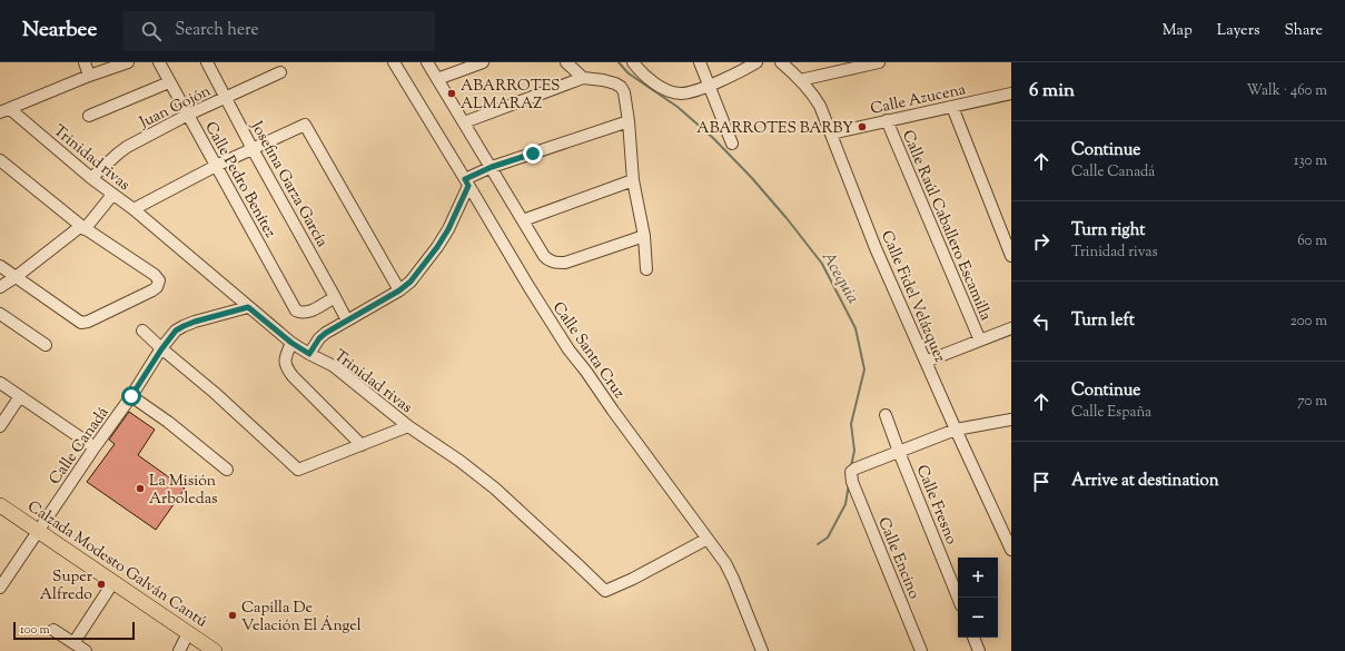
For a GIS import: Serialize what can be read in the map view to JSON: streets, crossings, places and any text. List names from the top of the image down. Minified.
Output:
{"streets":{"main road":["Calzada Modesto Galván Cantú"],"street":["Calle Azucena","Juan Gojón","Trinidad rivas","Calle Pedro Benítez","Josefina Garza García","Calle Raúl Caballero Escamilla","Calle Fidel Velázquez","Calle Santa Cruz","Calle Canadá","Calle Fresno","Calle Encino"]},"crossings":[["Calle Azucena","Calle Raúl Caballero Escamilla"],["Calle Azucena","Calle Fidel Velázquez"],["Juan Gojón","Trinidad rivas"],["Juan Gojón","Calle Pedro Benítez"],["Juan Gojón","Josefina Garza García"],["Trinidad rivas","Calle Santa Cruz"],["Trinidad rivas","Calle Canadá"],["Calle Pedro Benítez","Josefina Garza García"],["Calle Canadá","Calzada Modesto Galván Cantú"],["Calle Fresno","Calle Encino"]],"water":["Acequia"],"places":["ABARROTES ALMARAZ","ABARROTES BARBY","La Misión Arboledas","Super Alfredo","Capilla De Velación El Ángel"],"scale_bar":"100 m","page":{"header":"Nearbee","search":"Search here","nav":["Map","Layers","Share"],"heading":["6 min","Walk · 460 m"],"list":[["Continue","Calle Canadá","130 m"],["Turn right","Trinidad rivas","60 m"],["Turn left","200 m"],["Continue","Calle España","70 m"],"Arrive at destination"],"map_buttons":["+","−"],"scale":"100 m"}}
